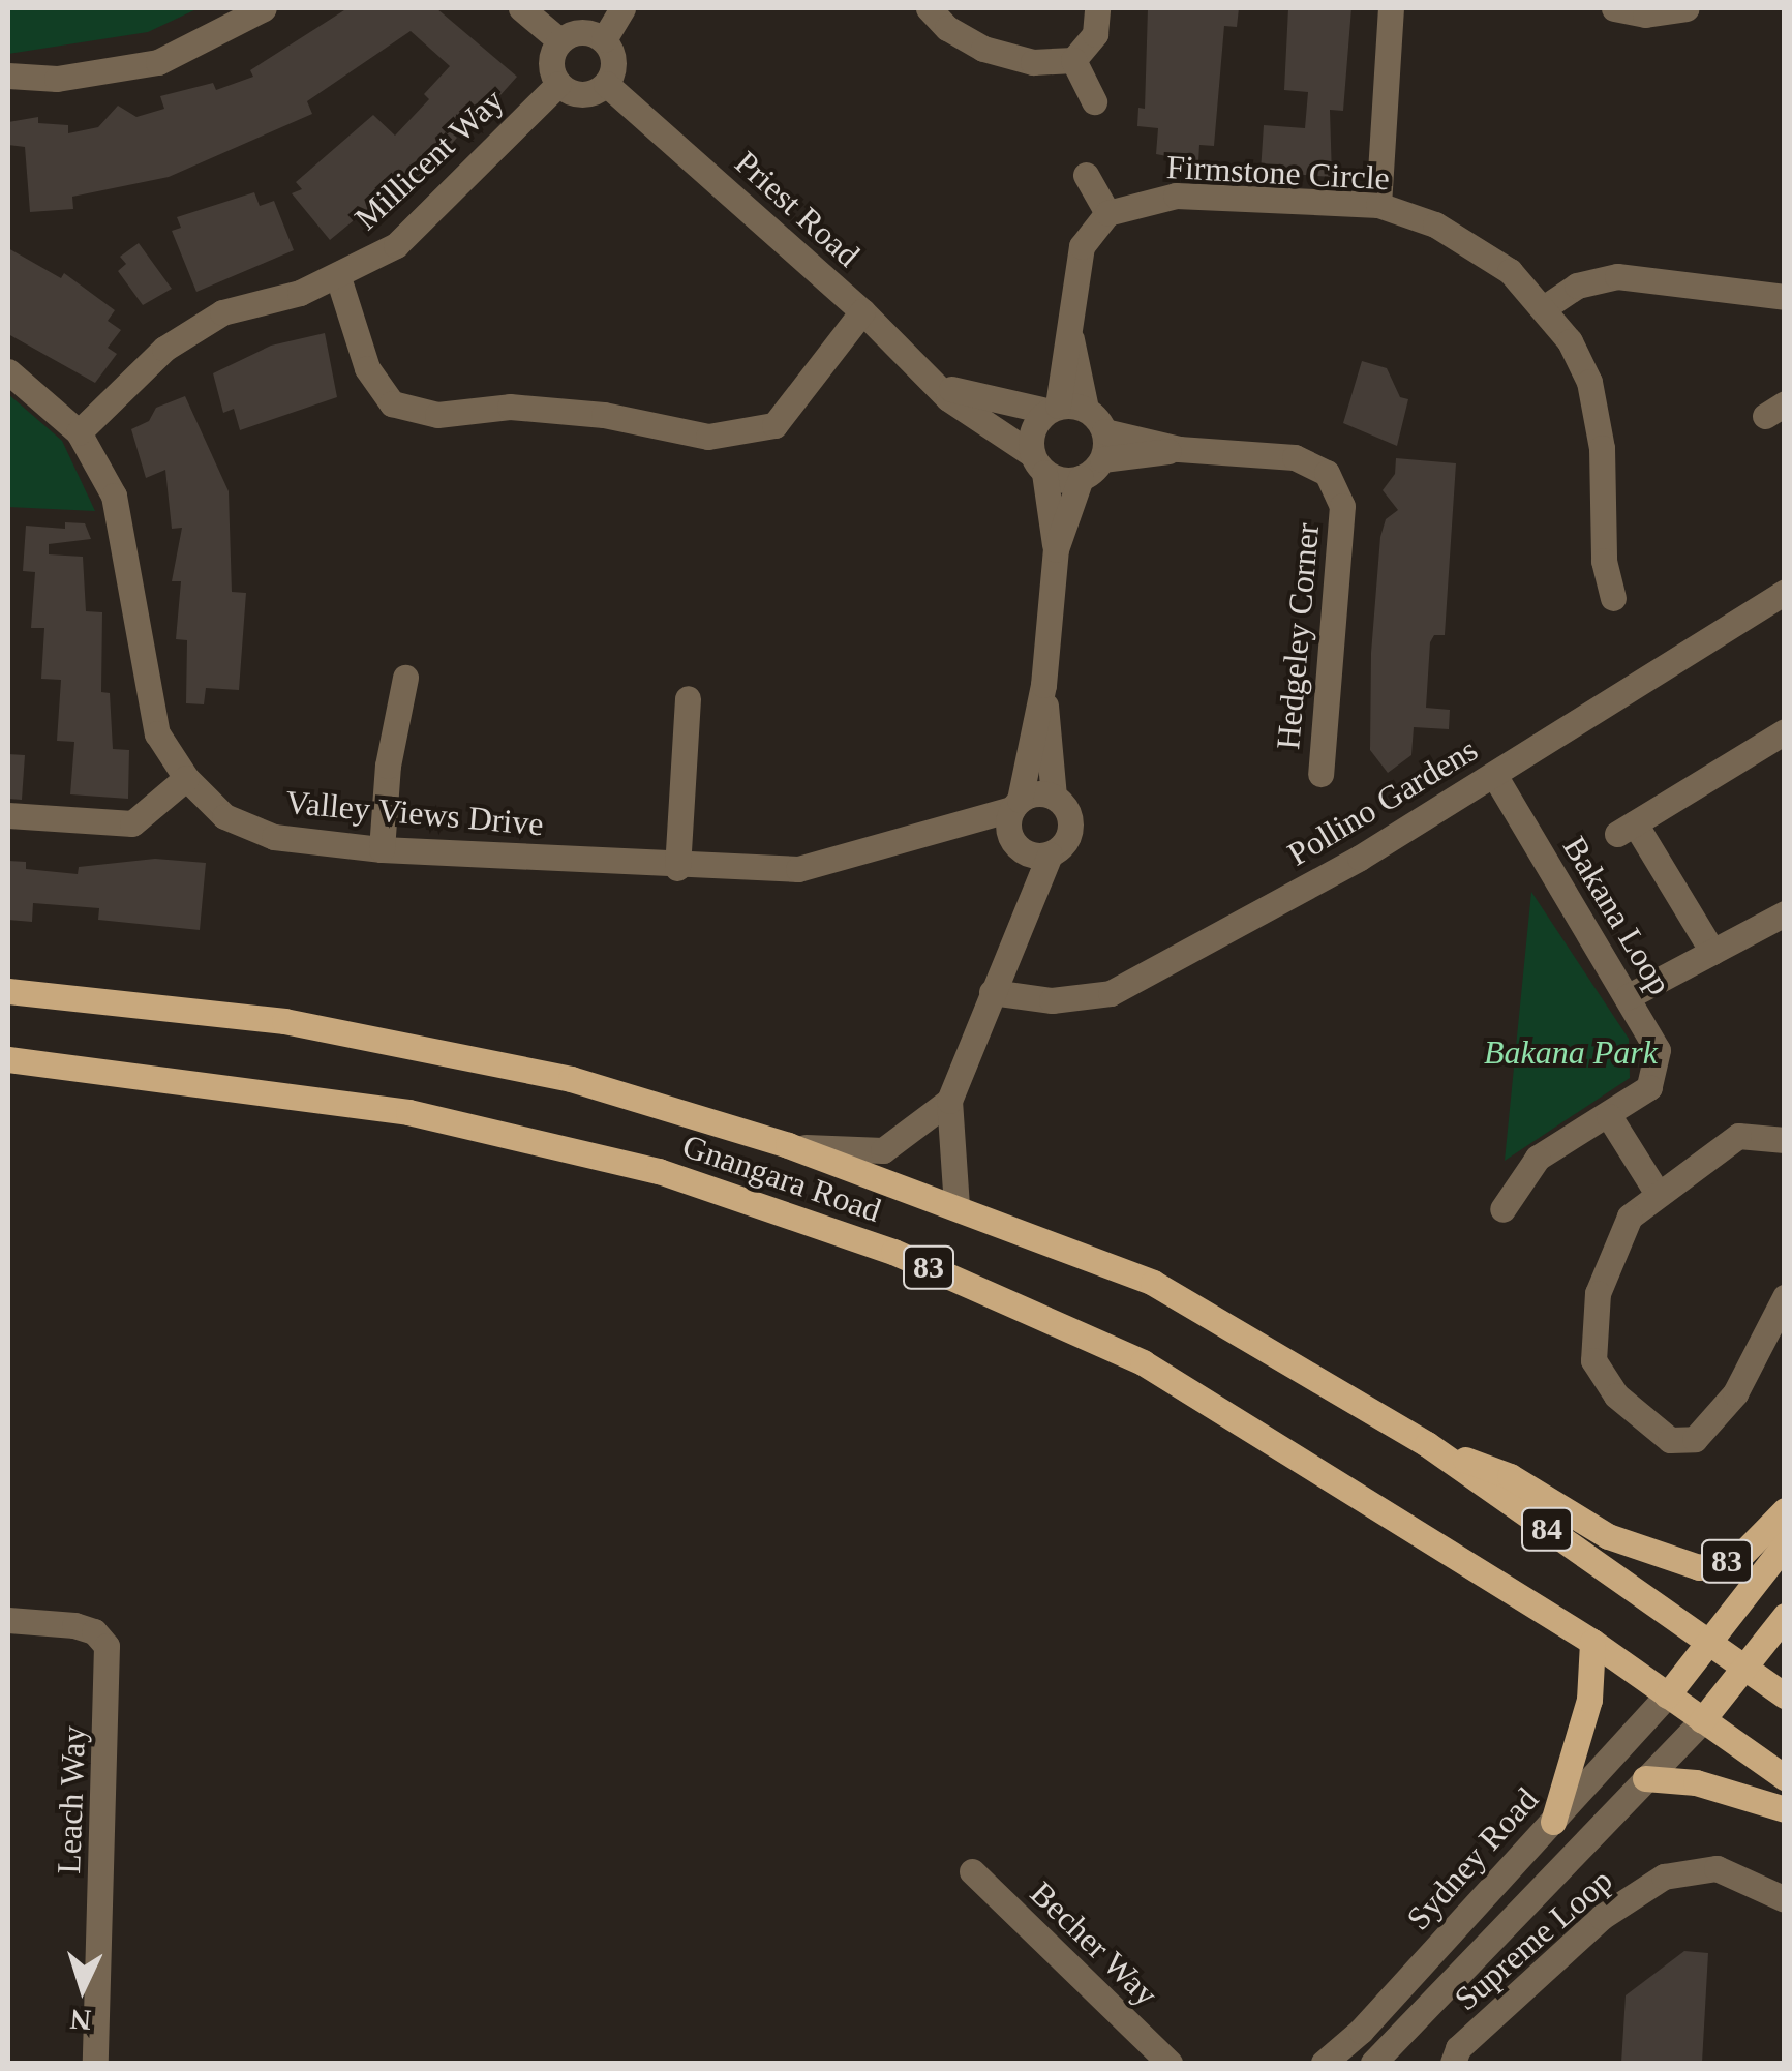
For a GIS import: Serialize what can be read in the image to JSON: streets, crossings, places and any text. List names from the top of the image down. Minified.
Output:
{"streets":{"main road":["Gnangara Road","83","84"],"street":["Millicent Way","Firmstone Circle","Priest Road","Hedgeley Corner","Pollino Gardens","Valley Views Drive","Bakana Loop","Leach Way","Sydney Road","Supreme Loop","Becher Way"]},"crossings":[["Millicent Way","Priest Road"],["Millicent Way","Valley Views Drive"],["Priest Road","Hedgeley Corner"],["Pollino Gardens","Bakana Loop"],["Gnangara Road","83"],["Gnangara Road","84"],["Gnangara Road","Sydney Road"],["83","84"],["83","Sydney Road"]],"parks":["Bakana Park"],"north":"bottom"}
